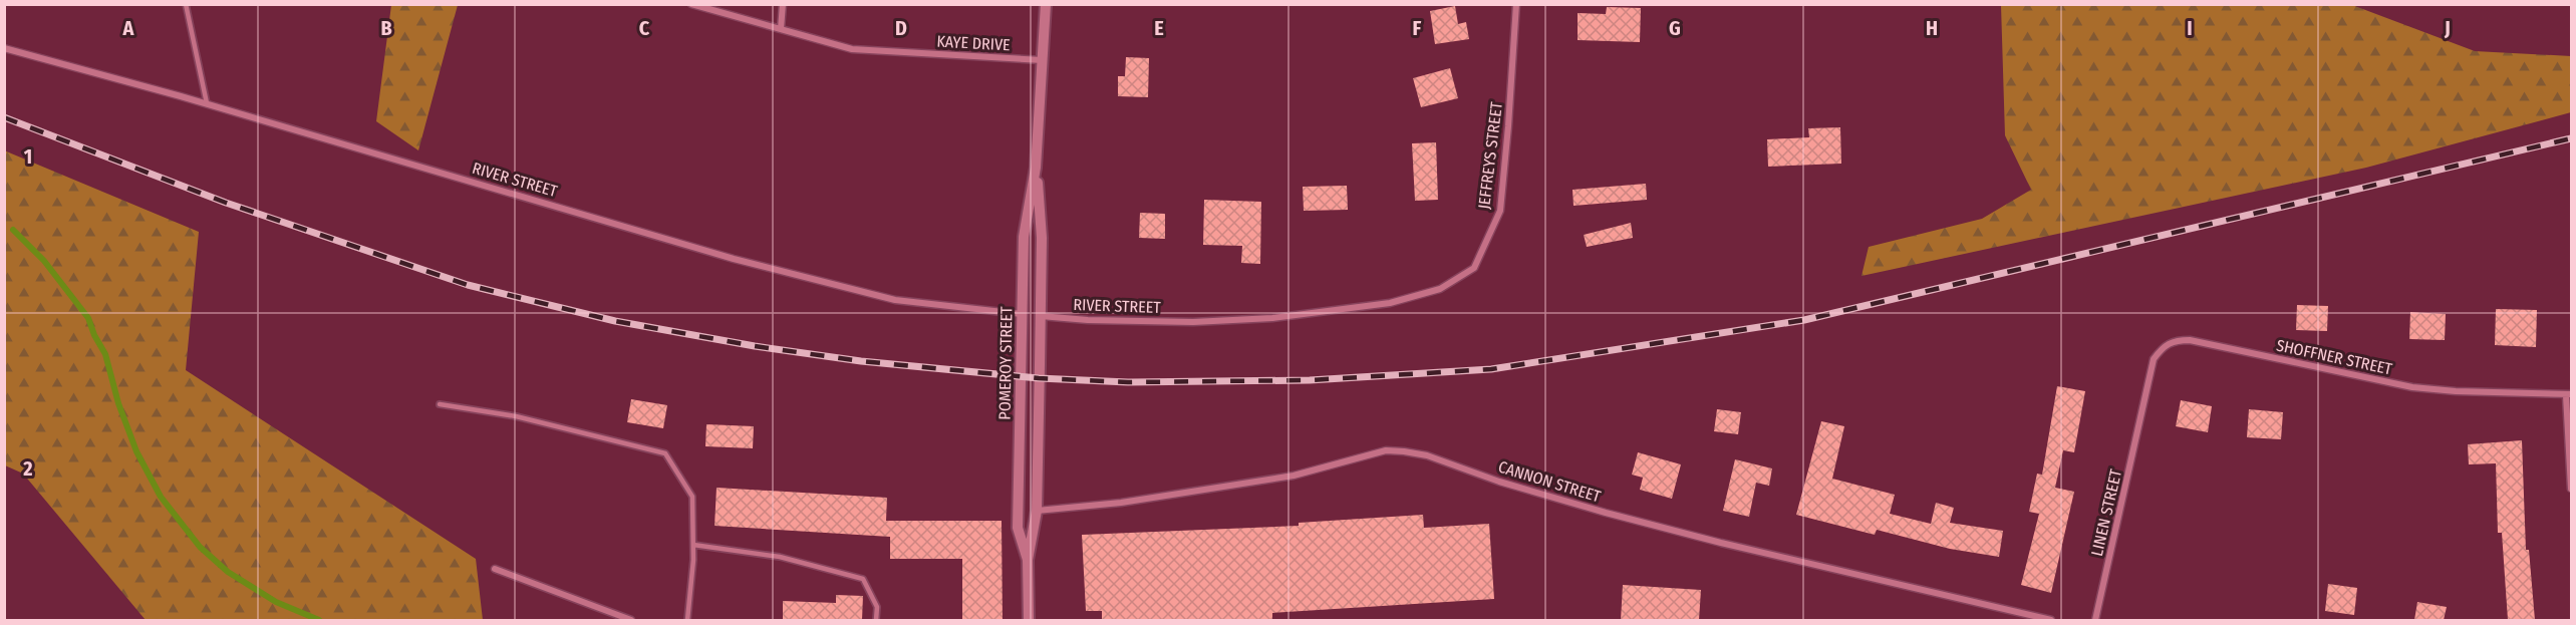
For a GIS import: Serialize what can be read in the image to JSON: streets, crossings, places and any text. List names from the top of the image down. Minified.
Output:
{"streets":{"street":["KAYE DRIVE","JEFFREYS STREET","RIVER STREET","SHOFFNER STREET","POMEROY STREET","CANNON STREET","LINEN STREET"]},"crossings":[["KAYE DRIVE","POMEROY STREET"],["JEFFREYS STREET","RIVER STREET"],["RIVER STREET","POMEROY STREET"],["SHOFFNER STREET","LINEN STREET"],["POMEROY STREET","CANNON STREET"]],"grid":{"columns":["A","B","C","D","E","F","G","H","I","J"],"rows":["1","2"]}}
